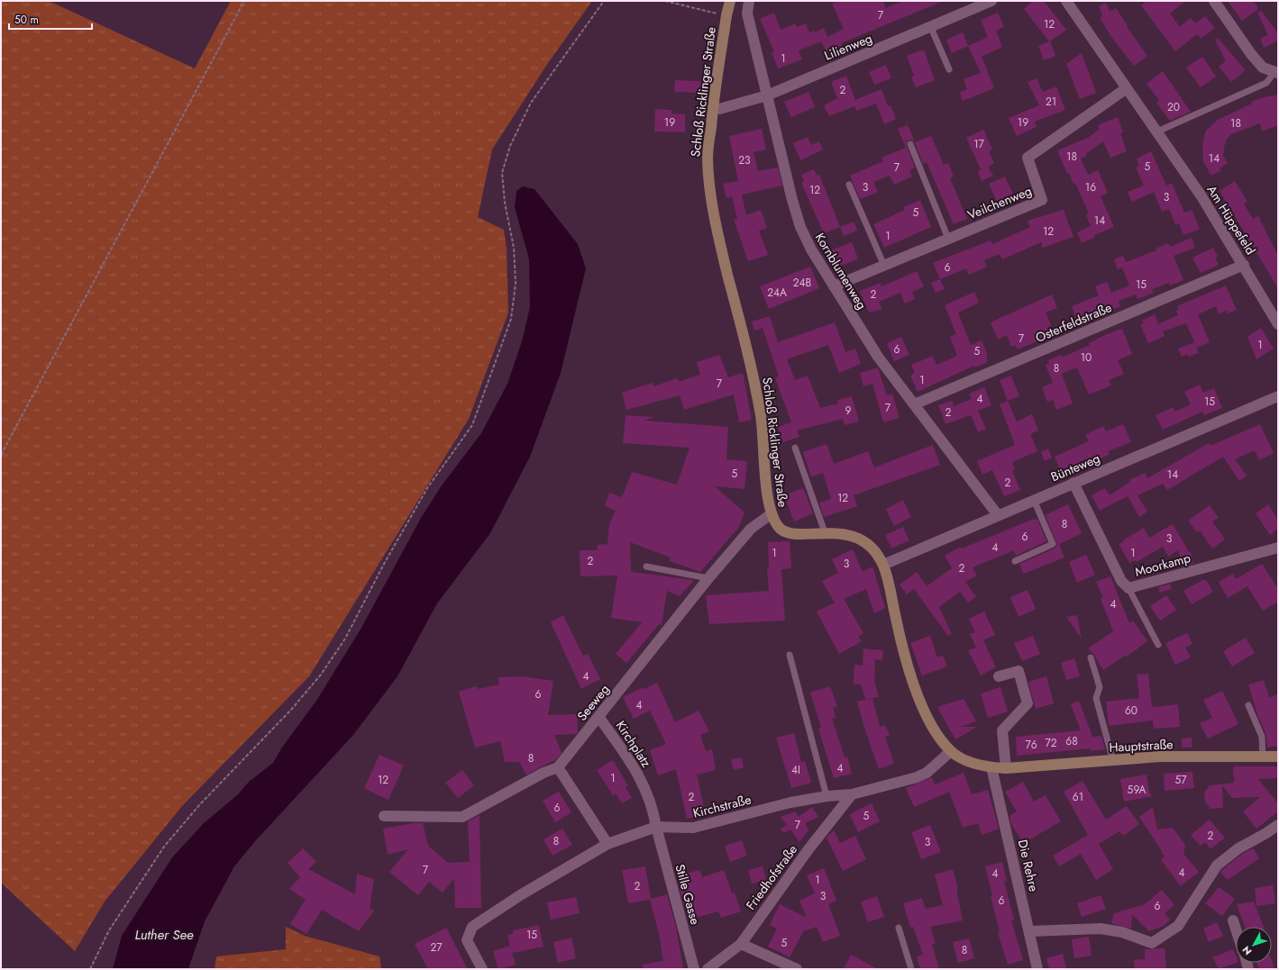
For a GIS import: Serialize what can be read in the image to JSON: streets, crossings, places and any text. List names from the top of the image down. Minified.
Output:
{"streets":{"street":["Lilienweg","Schloß Ricklinger Straße","Veilchenweg","Am Hüppefeld","Kornblumenweg","Osterfeldstraße","Bünteweg","Moorkamp","Seeweg","Kirchplatz","Hauptstraße","Kirchstraße","Die Rehre","Friedhofstraße","Stille Gasse"]},"crossings":[["Lilienweg","Schloß Ricklinger Straße"],["Lilienweg","Kornblumenweg"],["Schloß Ricklinger Straße","Bünteweg"],["Schloß Ricklinger Straße","Seeweg"],["Schloß Ricklinger Straße","Hauptstraße"],["Schloß Ricklinger Straße","Kirchstraße"],["Schloß Ricklinger Straße","Die Rehre"],["Veilchenweg","Am Hüppefeld"],["Veilchenweg","Kornblumenweg"],["Am Hüppefeld","Osterfeldstraße"],["Kornblumenweg","Osterfeldstraße"],["Kornblumenweg","Bünteweg"],["Bünteweg","Moorkamp"],["Seeweg","Kirchplatz"],["Kirchplatz","Kirchstraße"],["Kirchplatz","Stille Gasse"],["Hauptstraße","Die Rehre"],["Kirchstraße","Friedhofstraße"],["Kirchstraße","Stille Gasse"]],"water":["Luther See"],"house_numbers":["7","12","1","2","21","20","19","19","18","17","18","14","23","5","7","3","16","12","3","5","14","12","1","6","24B","15","24A","2","7","1","6","5","10","8","1","7","4","15","7","9","2","5","14","2","12","8","6","3","4","1","1","2","3","2","4","4","6","4","60","68","72","76","8","4","4I","1","12","57","59A","2","61","6","5","7","2","8","3","7","4","4","1","2","3","6","6","15","5","27","8"],"scale_bar":"50 m","north":"bottom left"}
